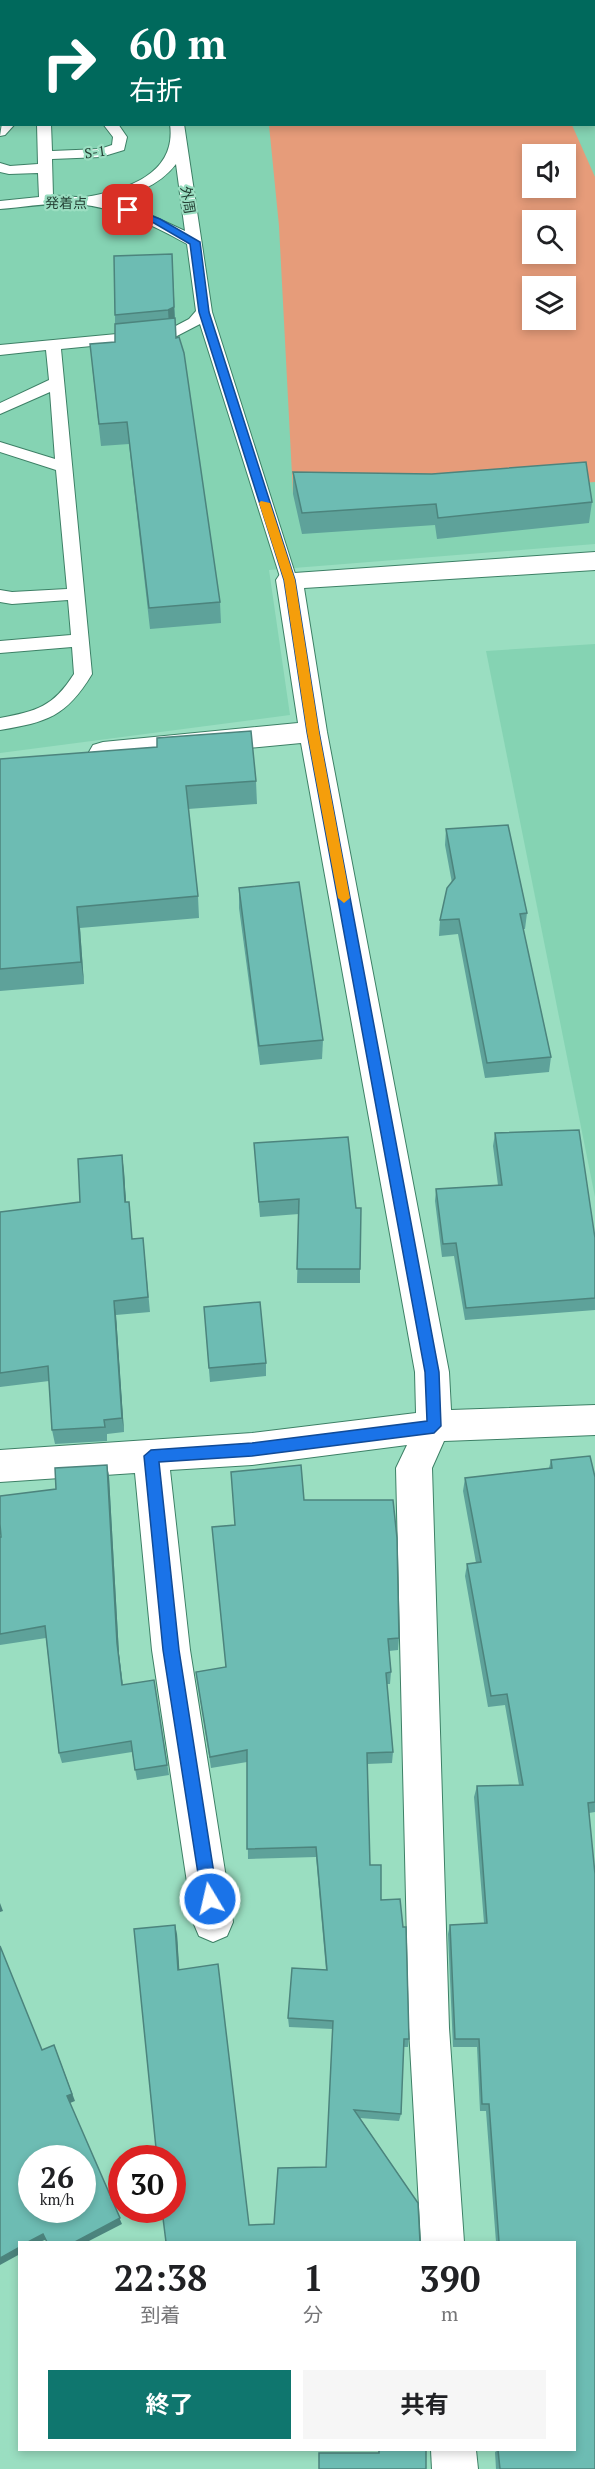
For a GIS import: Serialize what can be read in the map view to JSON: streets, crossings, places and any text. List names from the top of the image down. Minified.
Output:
{"streets":{"lane":["S-1","外周","発着点"]},"crossings":[["外周","発着点"]],"page":{"turn":["60 m","右折"],"speed":"26 km/h","limit":"30","eta":["22:38","到着","1","分","390","m"],"buttons":["終了","共有"]}}
